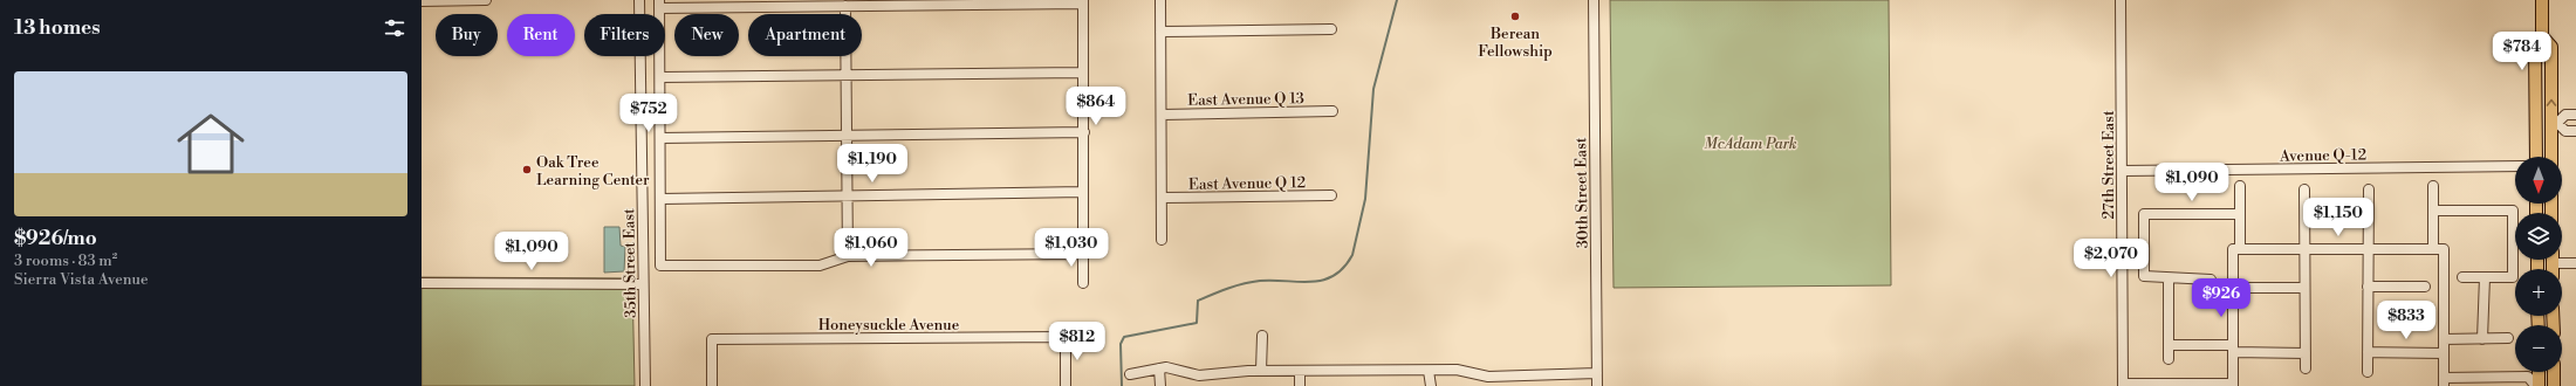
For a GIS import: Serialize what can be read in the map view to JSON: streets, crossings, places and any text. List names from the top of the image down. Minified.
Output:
{"streets":{"street":["East Avenue Q 13","Avenue Q-12","27th Street East","East Avenue Q 12","30th Street East","35th Street East","Honeysuckle Avenue"]},"crossings":[["Avenue Q-12","27th Street East"]],"parks":["McAdam Park"],"places":["Berean Fellowship","Oak Tree Learning Center"],"north":"bottom","page":{"heading":"13 homes","chip":["Buy","Rent","Filters","New","Apartment"],"price":["$784","$864","$752","$1,190","$1,090","$1,150","$1,060","$1,030","$1,090","$2,070","$926","$833","$812"],"list":[{"name":"$926/mo","note":"3 rooms · 83 m² · Sierra Vista Avenue"}],"map_buttons":["+","−"]}}
